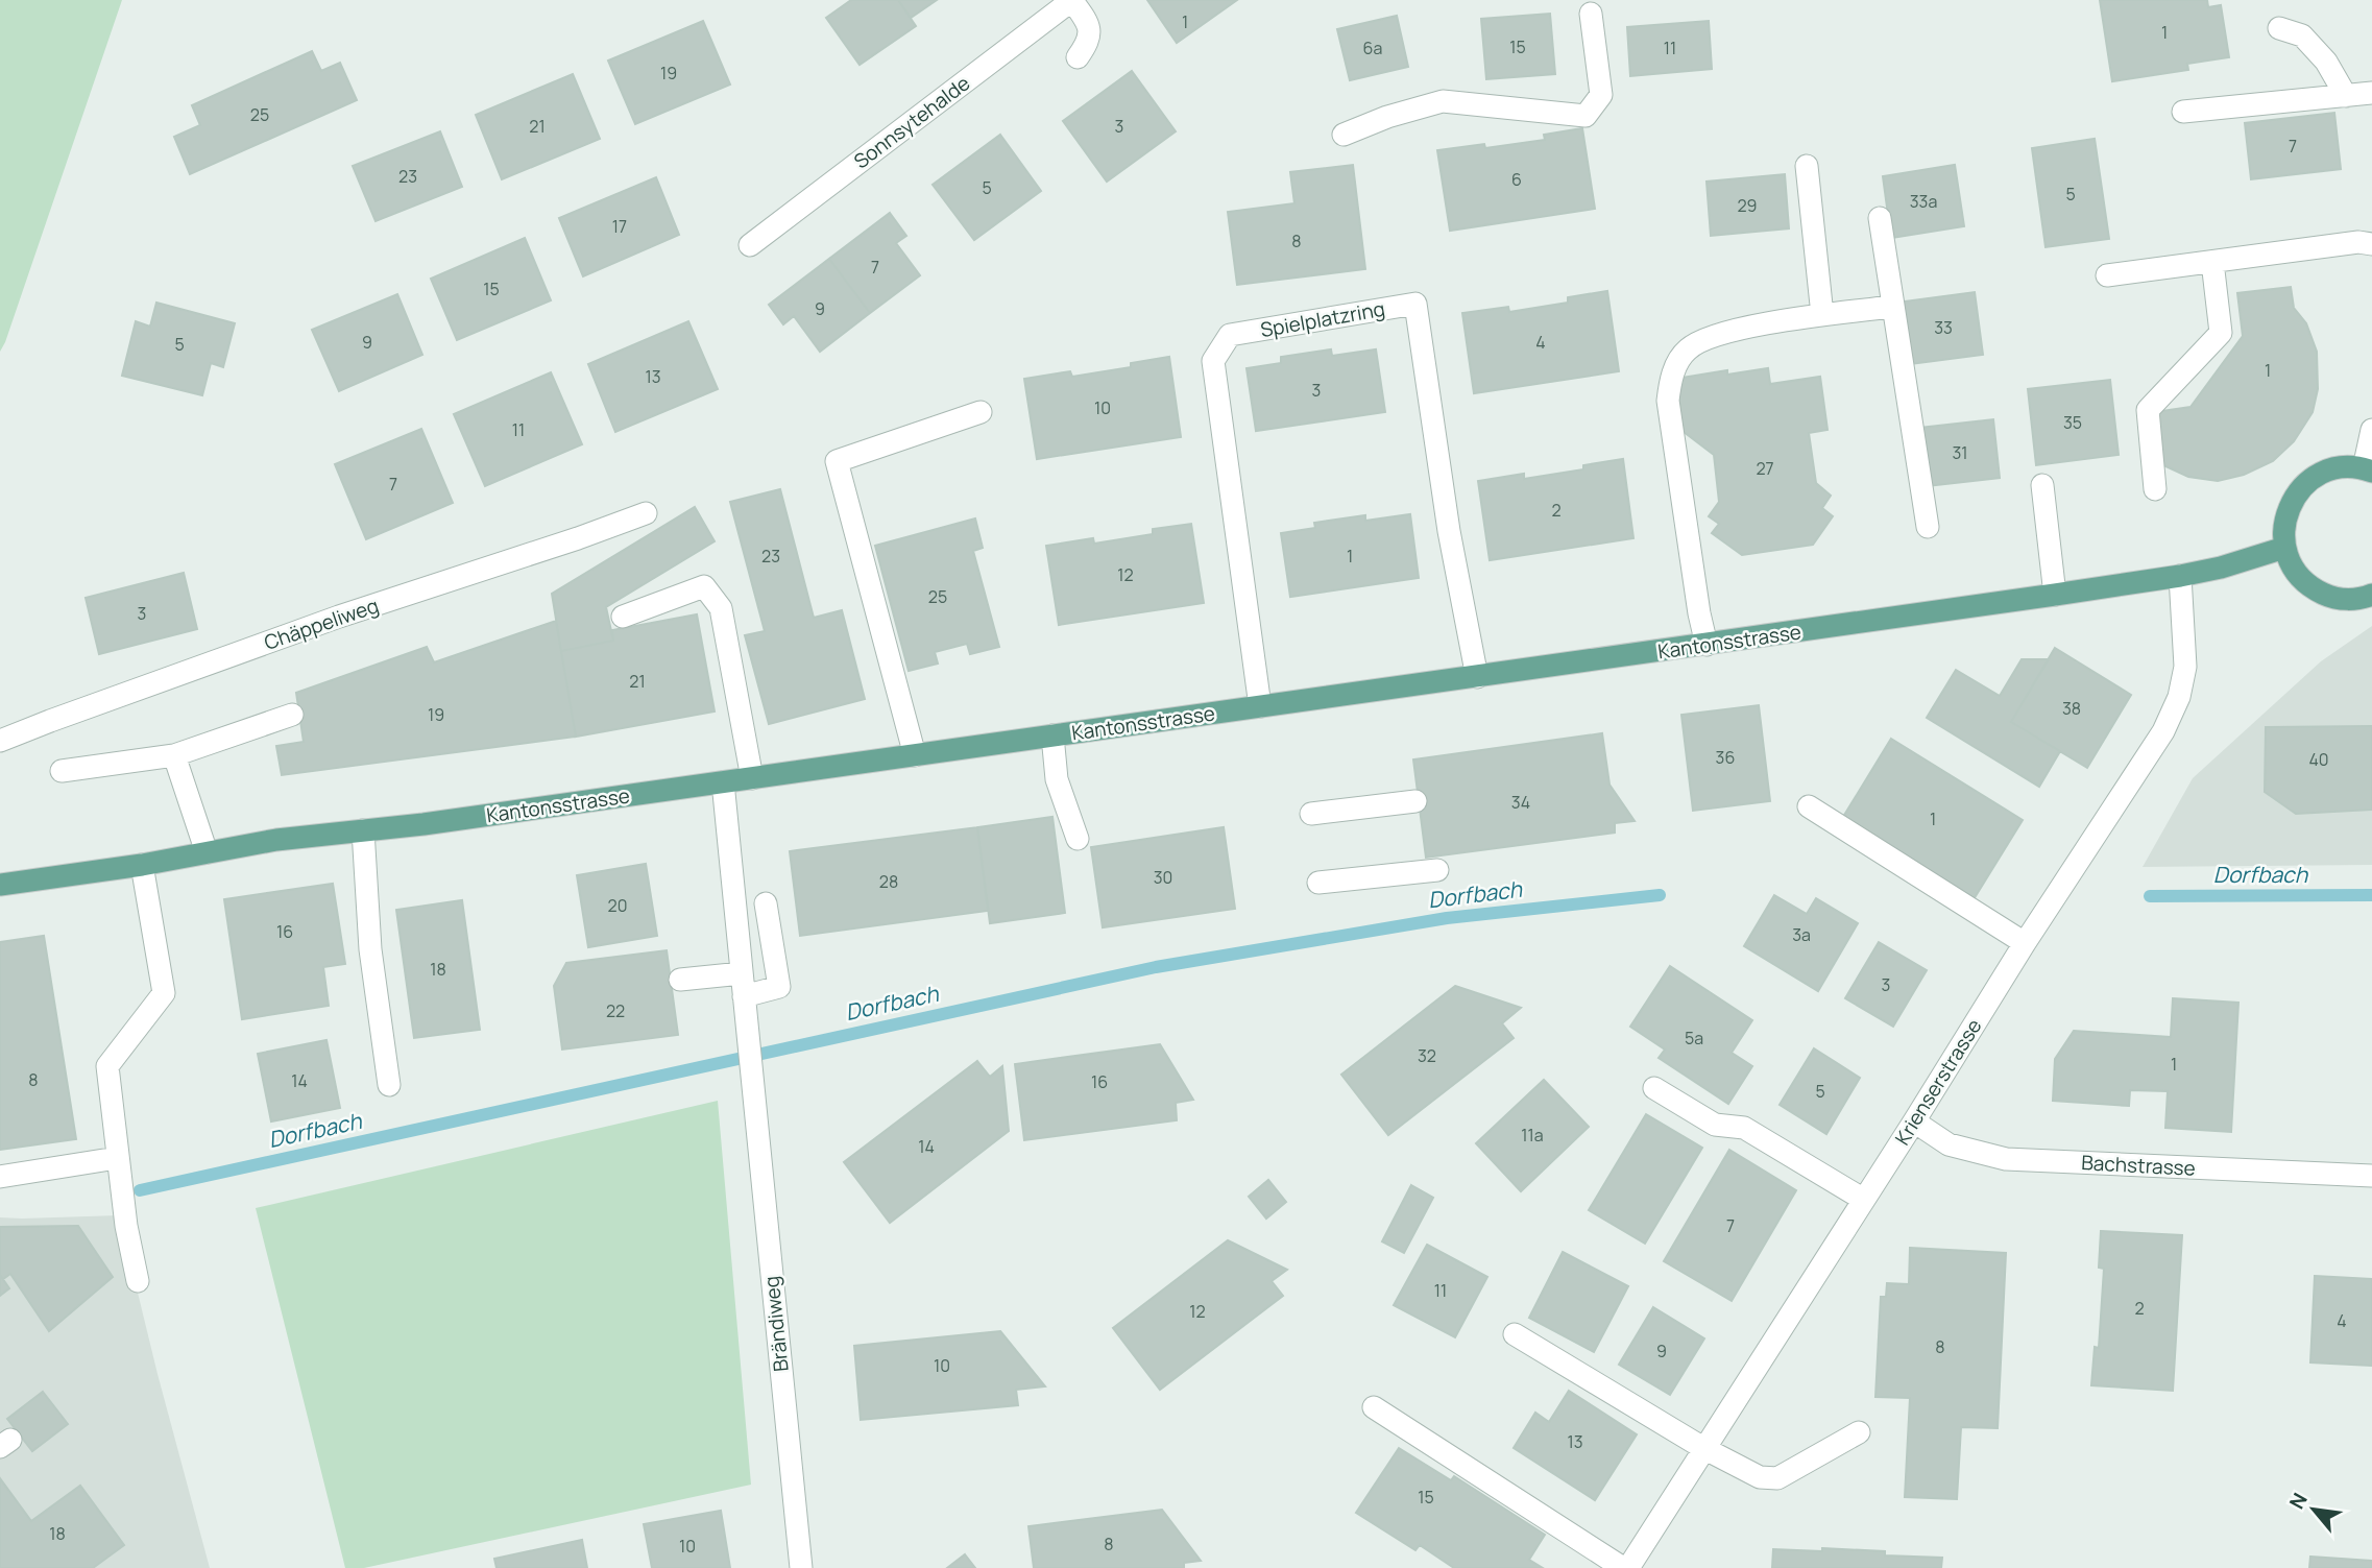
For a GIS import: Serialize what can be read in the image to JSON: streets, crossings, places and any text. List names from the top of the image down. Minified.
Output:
{"streets":{"main road":["Kantonsstrasse"],"street":["Sonnsytehalde","Spielplatzring","Chäppeliweg","Krienserstrasse","Bachstrasse","Brändiweg"]},"crossings":[["Spielplatzring","Kantonsstrasse"],["Kantonsstrasse","Krienserstrasse"],["Kantonsstrasse","Brändiweg"],["Krienserstrasse","Bachstrasse"]],"water":["Dorfbach"],"house_numbers":["1","1","15","6a","11","19","25","21","3","7","23","6","5","5","33a","29","17","8","7","15","9","33","9","4","5","1","13","3","10","35","11","31","27","7","2","23","1","12","25","3","21","38","19","36","40","34","1","30","28","20","16","3a","18","3","22","5a","32","1","8","14","16","5","11a","14","7","11","2","12","4","8","9","10","13","15","18","8","10"],"north":"top left"}
